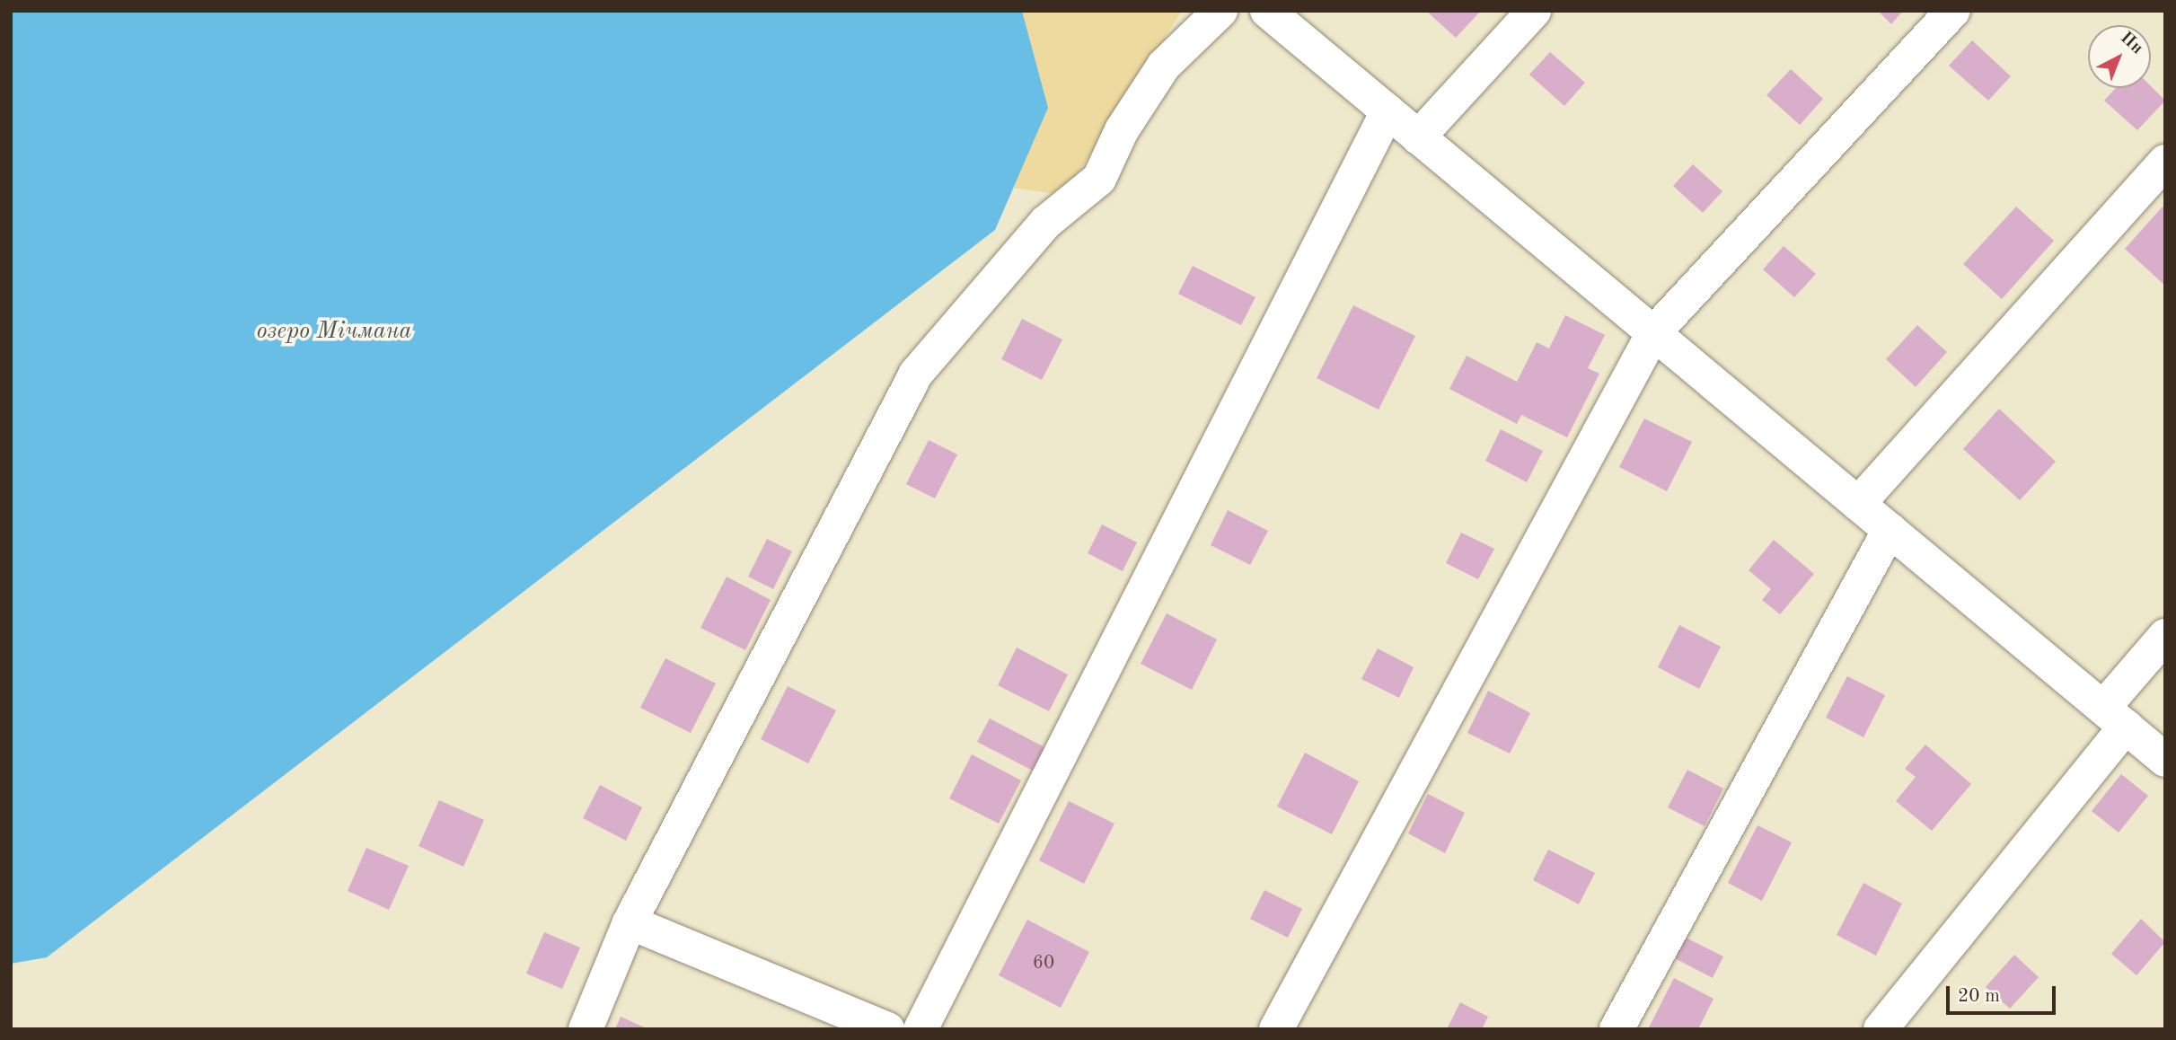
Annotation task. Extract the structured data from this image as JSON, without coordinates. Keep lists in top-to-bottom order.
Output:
{
  "water": ["озеро Мічмана"],
  "house_numbers": ["60"],
  "scale_bar": "20 m",
  "north": "top right"
}
